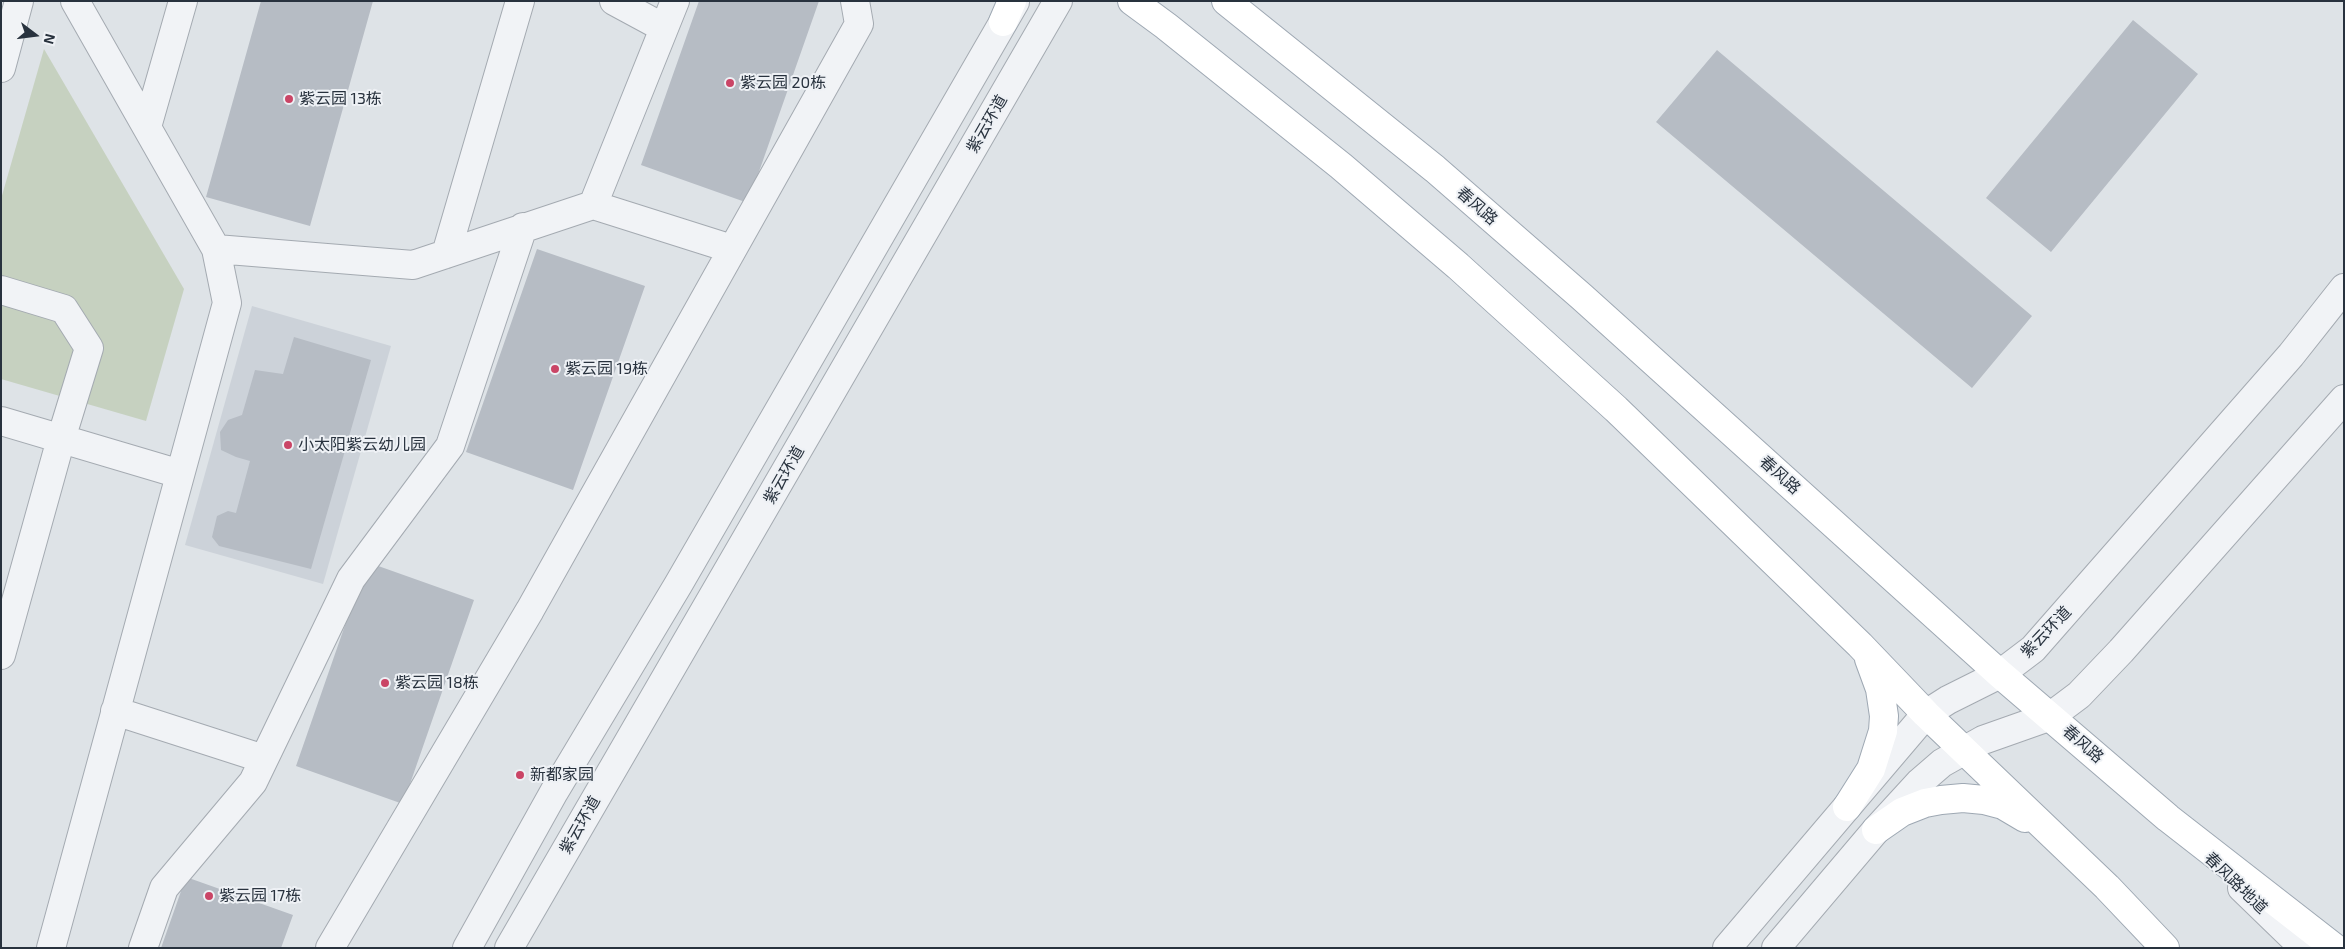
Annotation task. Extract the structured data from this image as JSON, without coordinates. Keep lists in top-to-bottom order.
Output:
{
  "streets": {
    "main road": ["春风路"],
    "street": ["紫云环道", "春风路地道"]
  },
  "crossings": [
    ["紫云环道", "春风路"],
    ["春风路", "春风路地道"]
  ],
  "places": [
    "紫云园 20栋",
    "紫云园 13栋",
    "紫云园 19栋",
    "小太阳紫云幼儿园",
    "紫云园 18栋",
    "新都家园",
    "紫云园 17栋"
  ],
  "north": "right"
}
